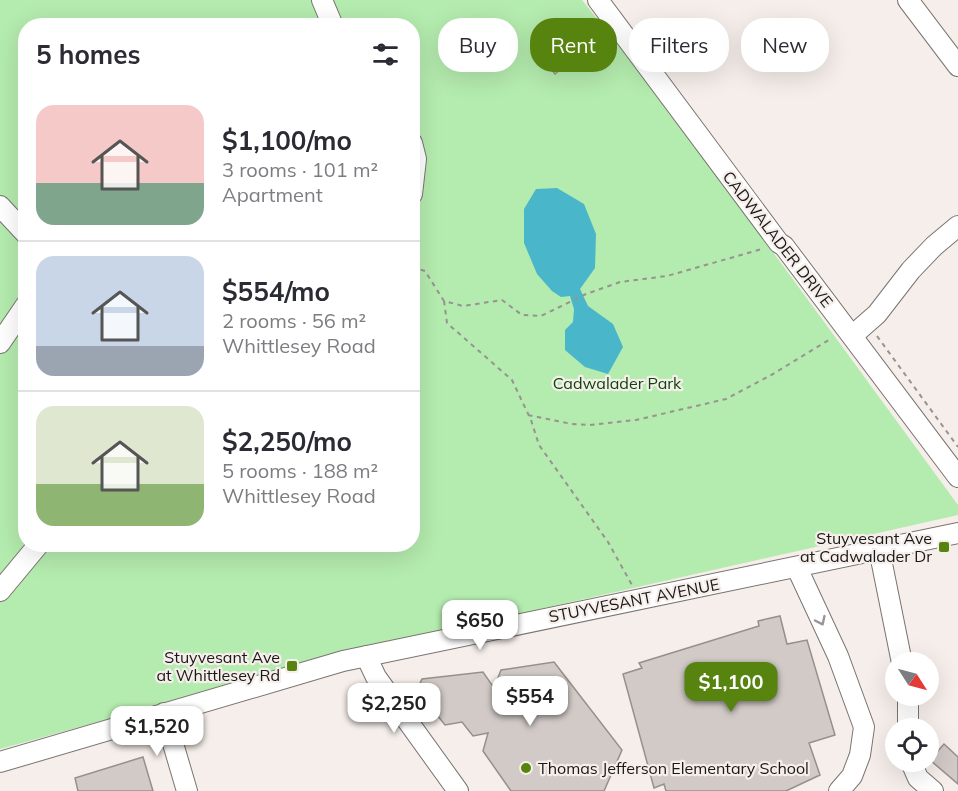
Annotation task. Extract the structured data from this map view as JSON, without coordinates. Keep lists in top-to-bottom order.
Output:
{
  "streets": {
    "street": ["CADWALADER DRIVE", "STUYVESANT AVENUE"]
  },
  "parks": ["Cadwalader Park"],
  "places": {
    "transit": ["Stuyvesant Ave at Cadwalader Dr", "Stuyvesant Ave at Whittlesey Rd"],
    "other": ["Thomas Jefferson Elementary School"]
  },
  "north": "bottom right",
  "page": {
    "chip": [
      "Buy",
      "Rent",
      "Filters",
      "New"
    ],
    "heading": "5 homes",
    "list": [
      {
        "name": "$1,100/mo",
        "note": "3 rooms · 101 m² · Apartment"
      },
      {
        "name": "$554/mo",
        "note": "2 rooms · 56 m² · Whittlesey Road"
      },
      {
        "name": "$2,250/mo",
        "note": "5 rooms · 188 m² · Whittlesey Road"
      }
    ],
    "price": [
      "$650",
      "$1,100",
      "$554",
      "$2,250",
      "$1,520"
    ]
  }
}
